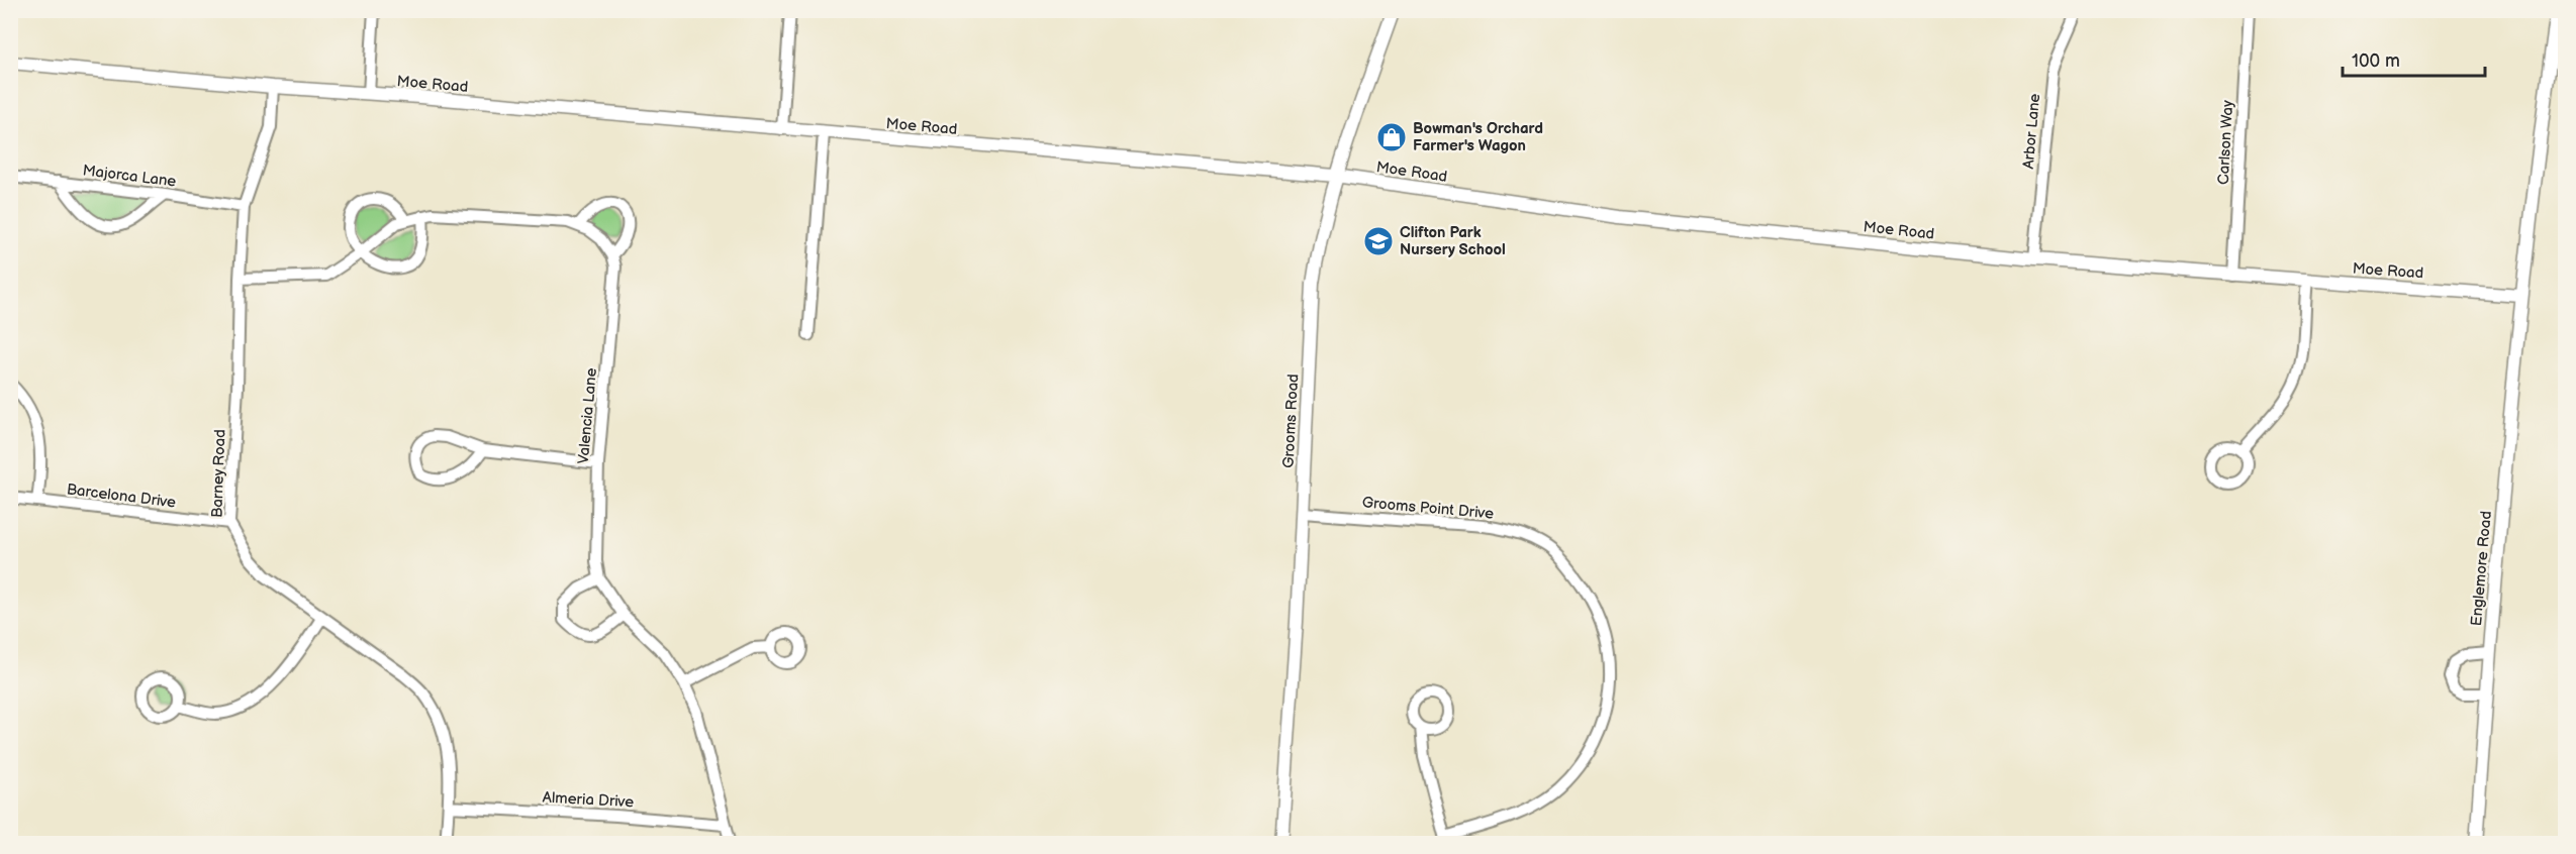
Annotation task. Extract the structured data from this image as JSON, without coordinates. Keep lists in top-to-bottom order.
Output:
{
  "streets": {
    "street": [
      "Moe Road",
      "Arbor Lane",
      "Carlson Way",
      "Majorca Lane",
      "Valencia Lane",
      "Grooms Road",
      "Barney Road",
      "Barcelona Drive",
      "Grooms Point Drive",
      "Englemore Road",
      "Almeria Drive"
    ]
  },
  "crossings": [
    ["Moe Road", "Arbor Lane"],
    ["Moe Road", "Carlson Way"],
    ["Moe Road", "Grooms Road"],
    ["Moe Road", "Barney Road"],
    ["Moe Road", "Englemore Road"],
    ["Majorca Lane", "Barney Road"],
    ["Valencia Lane", "Almeria Drive"],
    ["Grooms Road", "Grooms Point Drive"],
    ["Barney Road", "Barcelona Drive"],
    ["Barney Road", "Almeria Drive"]
  ],
  "places": {
    "shop": ["Bowman's Orchard Farmer's Wagon"],
    "school or university": ["Clifton Park Nursery School"]
  },
  "scale_bar": "100 m"
}
